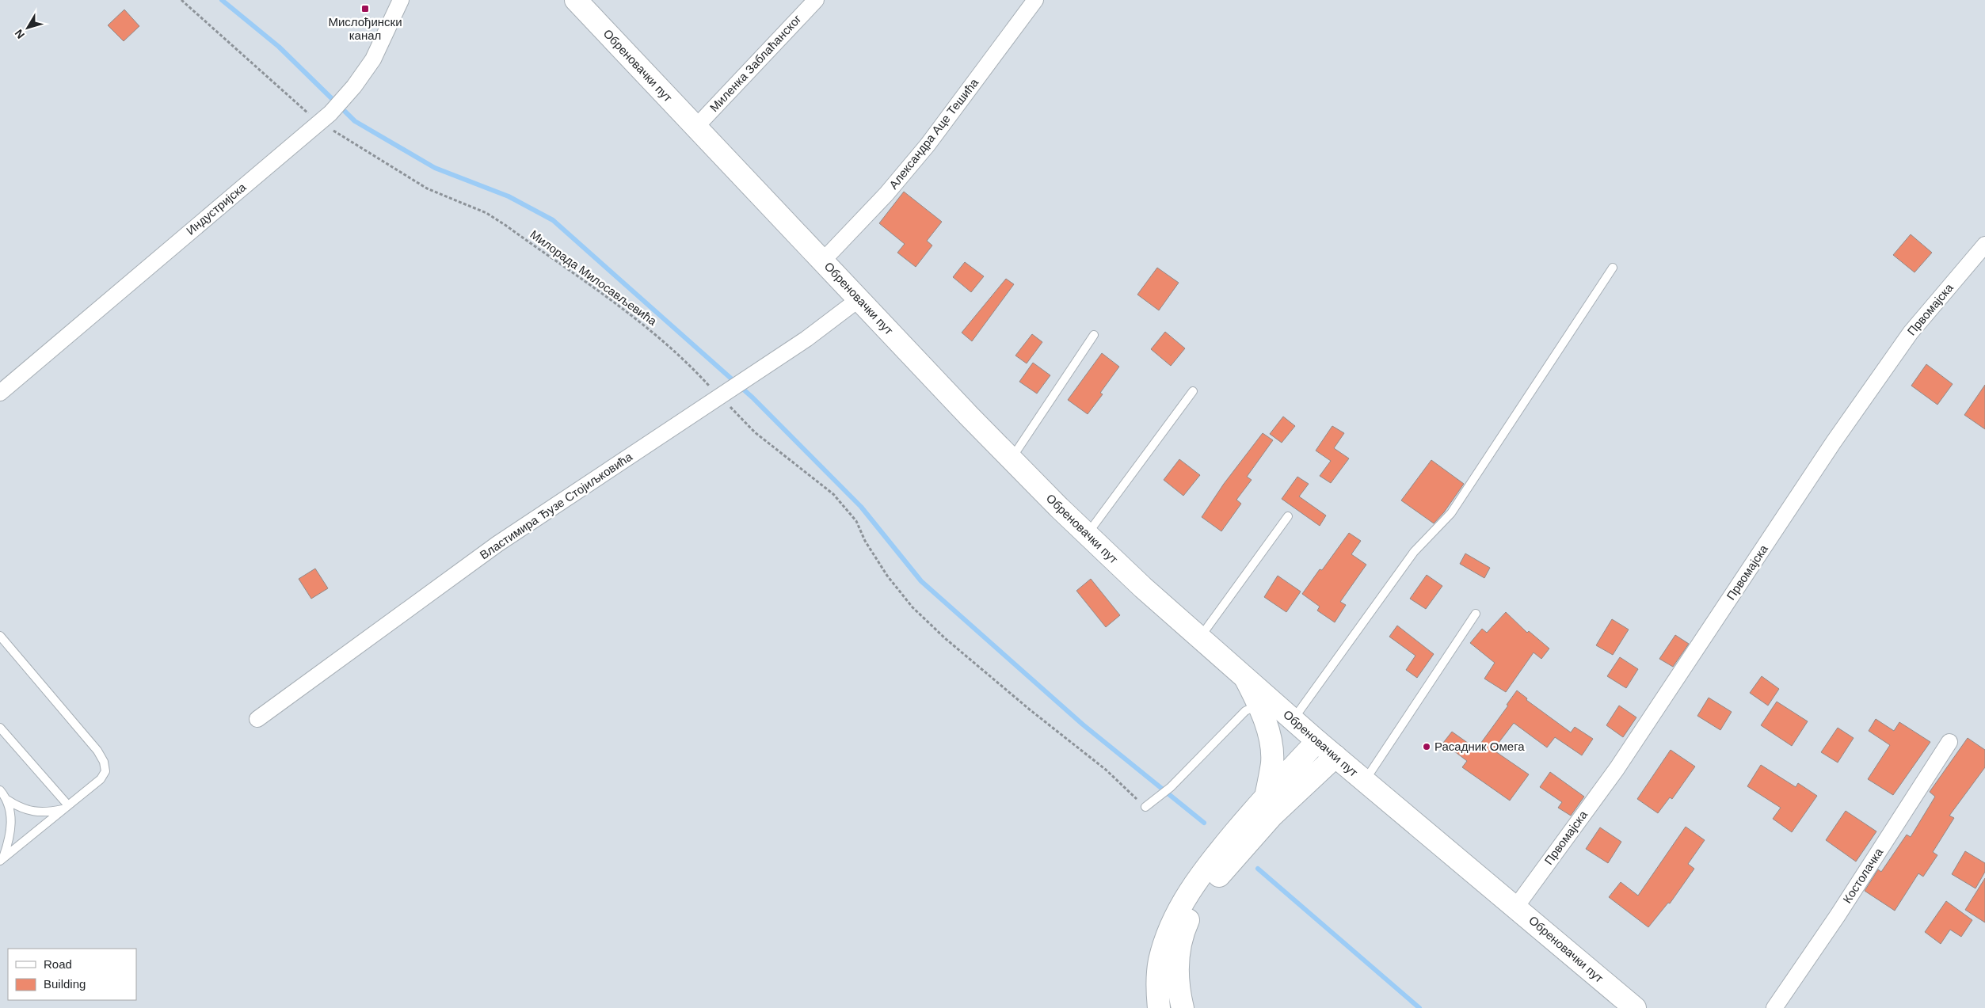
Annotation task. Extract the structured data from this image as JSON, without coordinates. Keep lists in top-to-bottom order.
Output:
{
  "streets": {
    "main road": ["Обреновачки пут"],
    "street": [
      "Миленка Заблаћанског",
      "Александра Аце Тешића",
      "Индустријска",
      "Првомајска",
      "Властимира Ђузе Стојиљковића",
      "Костолачка"
    ],
    "path": ["Милорада Милосављевића"]
  },
  "crossings": [
    ["Миленка Заблаћанског", "Обреновачки пут"],
    ["Обреновачки пут", "Александра Аце Тешића"],
    ["Обреновачки пут", "Првомајска"],
    ["Обреновачки пут", "Властимира Ђузе Стојиљковића"],
    ["Милорада Милосављевића", "Властимира Ђузе Стојиљковића"]
  ],
  "places": {
    "transit": ["Мислођински канал"],
    "other": ["Расадник Омега"]
  },
  "legend": ["Road", "Building"],
  "north": "bottom left"
}
